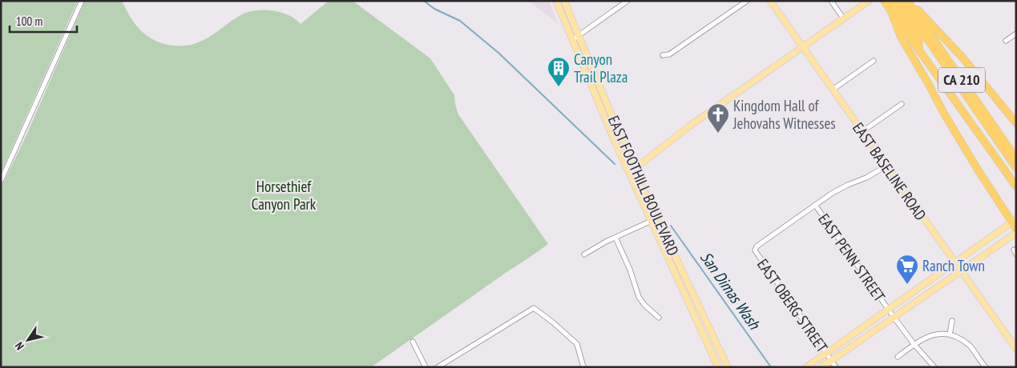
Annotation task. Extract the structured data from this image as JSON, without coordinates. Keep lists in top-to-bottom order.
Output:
{
  "streets": {
    "highway": ["CA 210"],
    "main road": ["EAST BASELINE ROAD", "EAST FOOTHILL BOULEVARD"],
    "street": ["EAST PENN STREET", "EAST OBERG STREET"]
  },
  "crossings": [
    ["EAST PENN STREET", "EAST OBERG STREET"]
  ],
  "water": ["San Dimas Wash"],
  "parks": ["Horsethief Canyon Park"],
  "places": {
    "building": ["Canyon Trail Plaza"],
    "church": ["Kingdom Hall of Jehovahs Witnesses"],
    "supermarket": ["Ranch Town"]
  },
  "scale_bar": "100 m",
  "north": "bottom left"
}
